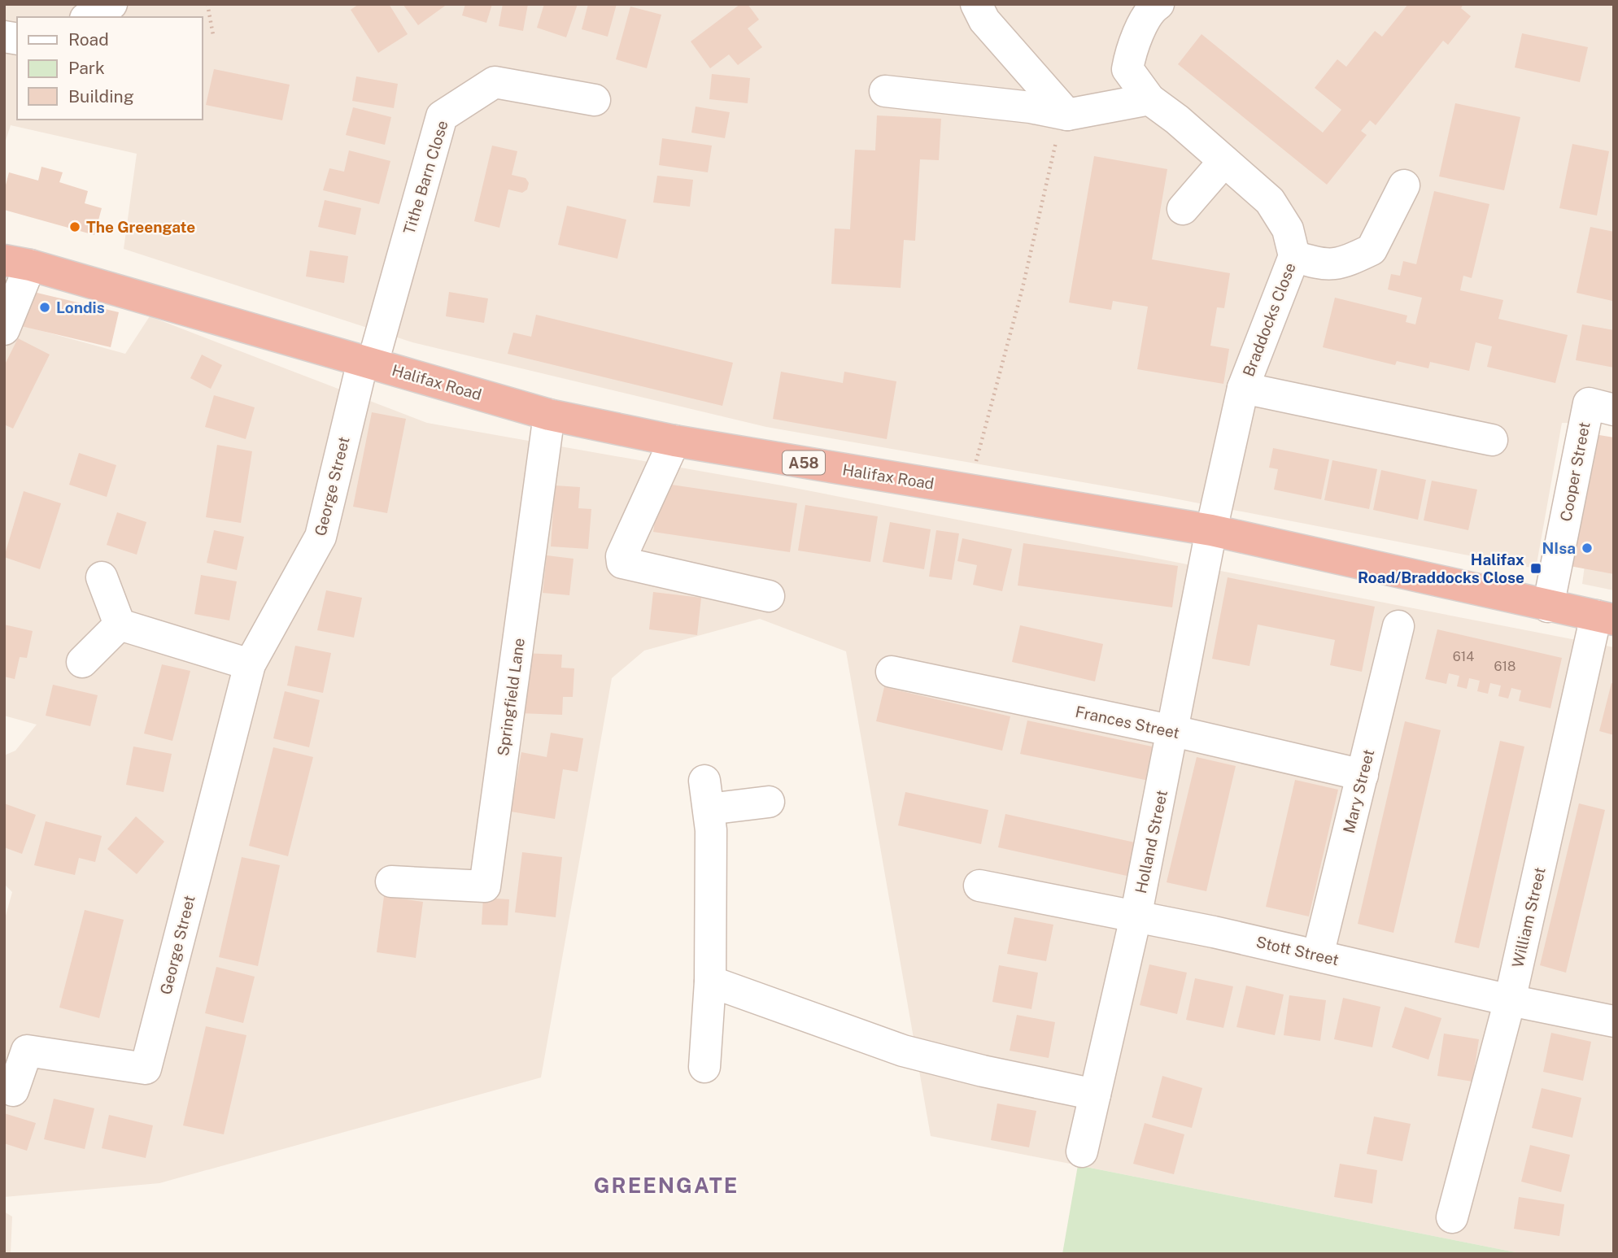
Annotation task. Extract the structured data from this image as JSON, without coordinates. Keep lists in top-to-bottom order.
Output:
{
  "streets": {
    "highway": ["Halifax Road", "A58"],
    "street": [
      "Tithe Barn Close",
      "Braddocks Close",
      "Cooper Street",
      "George Street",
      "Springfield Lane",
      "Frances Street",
      "Mary Street",
      "Holland Street",
      "William Street",
      "Stott Street"
    ]
  },
  "crossings": [
    ["Tithe Barn Close", "Halifax Road"],
    ["Tithe Barn Close", "George Street"],
    ["Braddocks Close", "Halifax Road"],
    ["Braddocks Close", "Holland Street"],
    ["Halifax Road", "Cooper Street"],
    ["Halifax Road", "George Street"],
    ["Halifax Road", "Springfield Lane"],
    ["Halifax Road", "Holland Street"],
    ["Halifax Road", "William Street"],
    ["Frances Street", "Mary Street"],
    ["Frances Street", "Holland Street"],
    ["Mary Street", "Stott Street"],
    ["Holland Street", "Stott Street"],
    ["William Street", "Stott Street"]
  ],
  "districts": ["GREENGATE"],
  "places": {
    "other": ["The Greengate", "Londis", "NIsa"],
    "transit": ["Halifax Road/Braddocks Close"]
  },
  "house_numbers": ["614", "618"],
  "legend": ["Road", "Park", "Building"]
}
